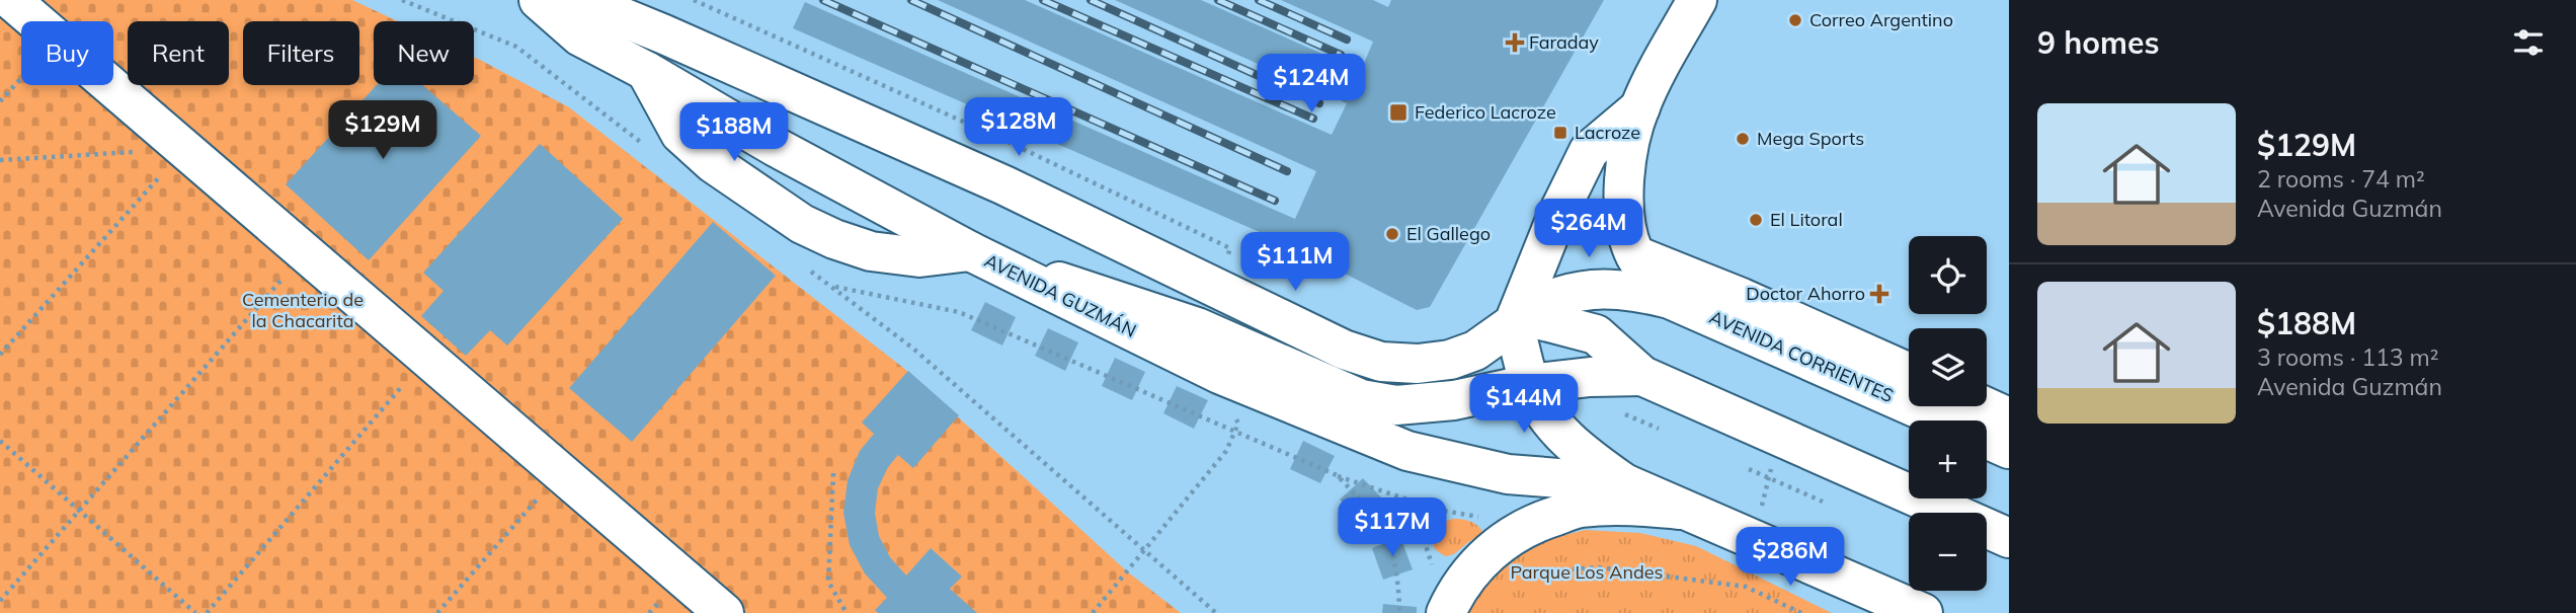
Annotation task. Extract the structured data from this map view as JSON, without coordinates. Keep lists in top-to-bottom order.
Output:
{
  "streets": {
    "main road": ["AVENIDA GUZMÁN", "AVENIDA CORRIENTES"]
  },
  "parks": ["Cementerio de la Chacarita", "Parque Los Andes"],
  "places": {
    "other": [
      "Correo Argentino",
      "Mega Sports",
      "El Litoral",
      "El Gallego"
    ],
    "health": ["Faraday", "Doctor Ahorro"],
    "transit": ["Federico Lacroze", "Lacroze"]
  },
  "page": {
    "heading": "9 homes",
    "chip": [
      "Buy",
      "Rent",
      "Filters",
      "New"
    ],
    "price": [
      "$124M",
      "$128M",
      "$129M",
      "$188M",
      "$264M",
      "$111M",
      "$144M",
      "$117M",
      "$286M"
    ],
    "list": [
      {
        "name": "$129M",
        "note": "2 rooms · 74 m² · Avenida Guzmán"
      },
      {
        "name": "$188M",
        "note": "3 rooms · 113 m² · Avenida Guzmán"
      }
    ],
    "map_buttons": ["+", "−"]
  }
}
